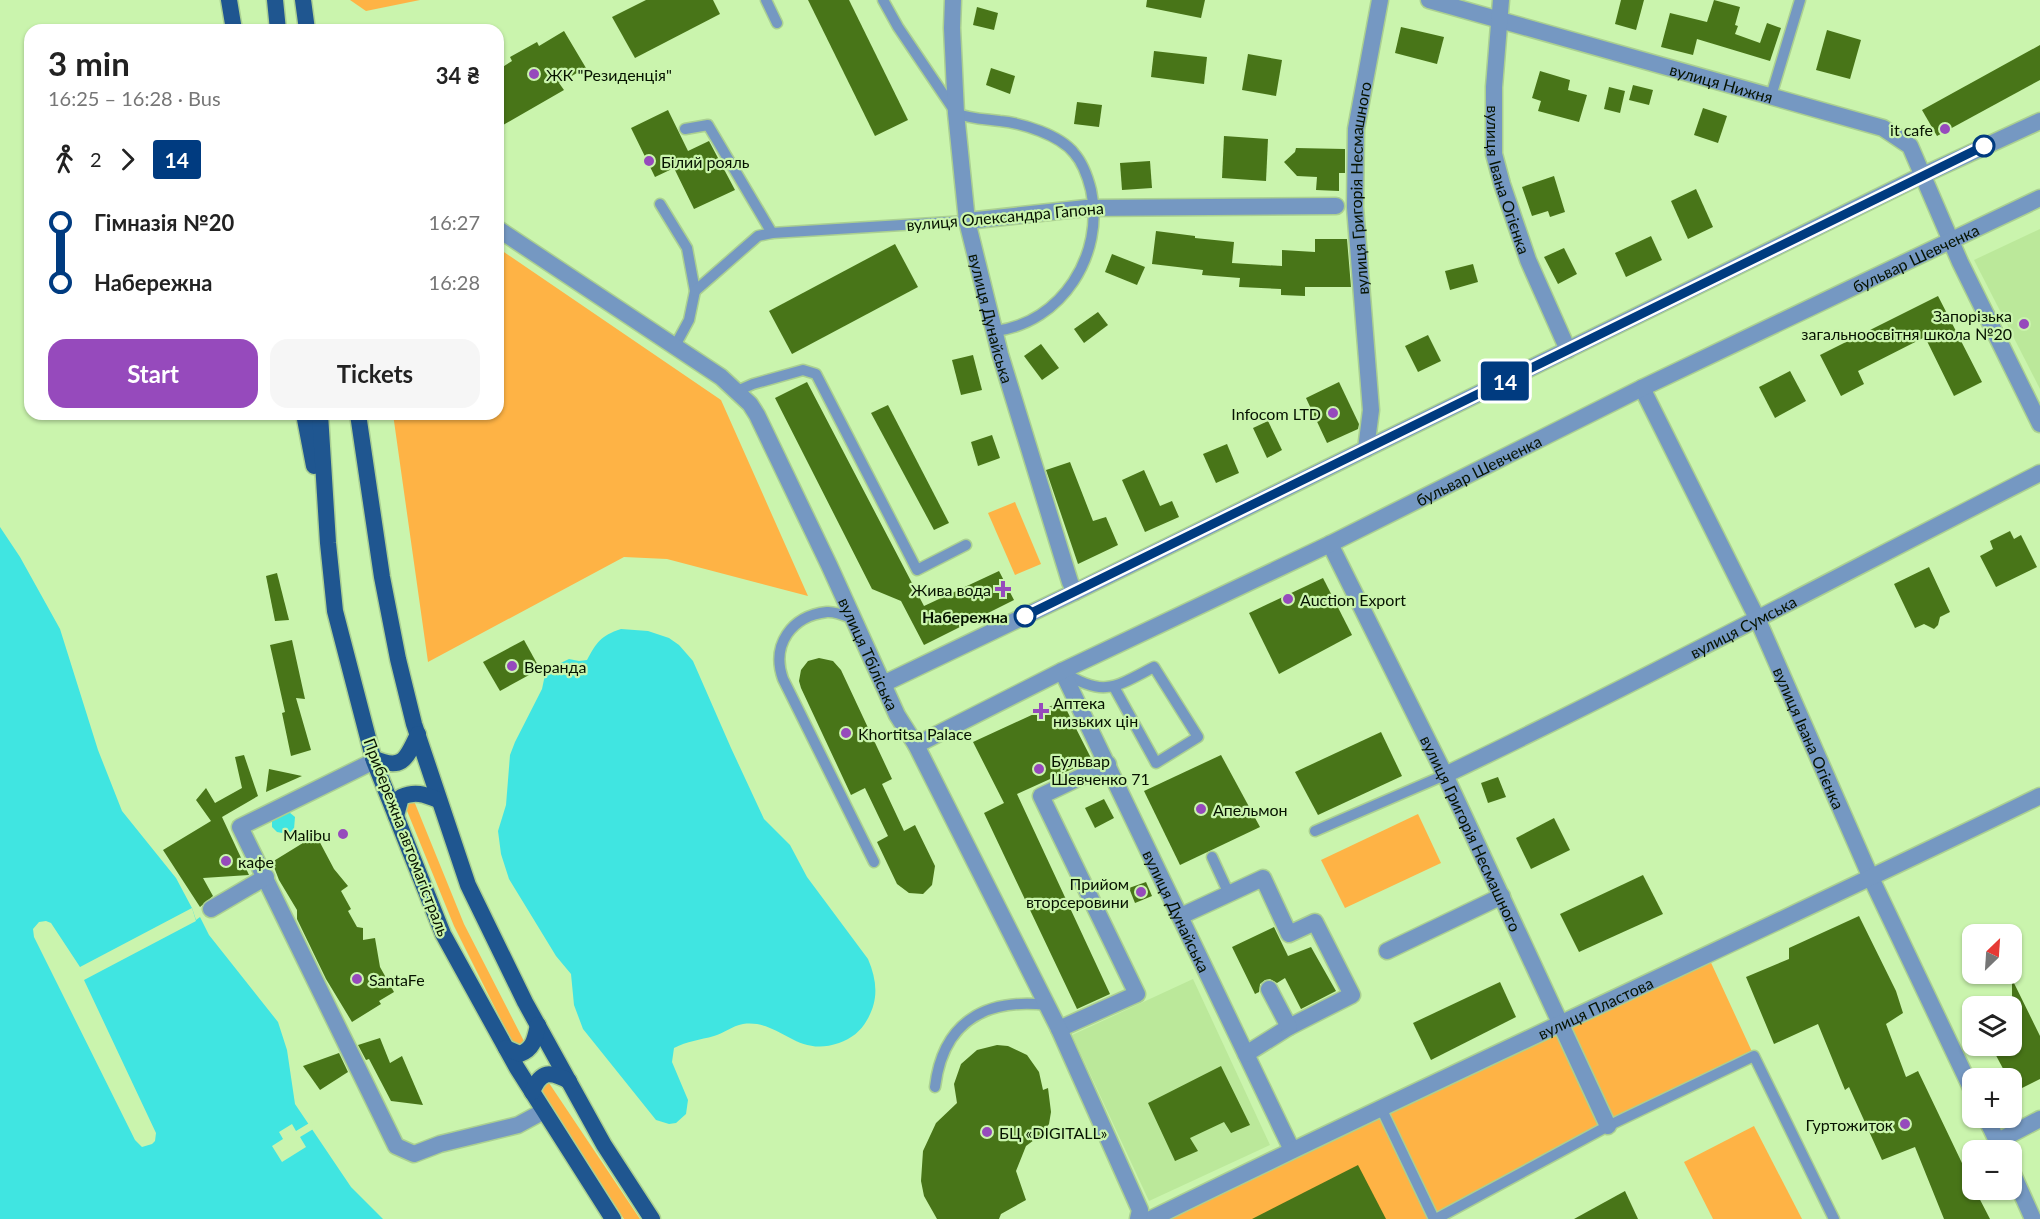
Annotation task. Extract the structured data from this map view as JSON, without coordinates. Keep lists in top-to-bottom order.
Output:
{
  "streets": {
    "main road": ["Прибережна автомагістраль"],
    "street": [
      "вулиця Нижня",
      "вулиця Івана Огієнка",
      "вулиця Григорія Несмашного",
      "вулиця Олександра Гапона",
      "бульвар Шевченка",
      "вулиця Дунайська",
      "вулиця Сумська",
      "вулиця Тбіліська",
      "вулиця Пластова"
    ]
  },
  "crossings": [
    ["вулиця Нижня", "вулиця Івана Огієнка"],
    ["вулиця Нижня", "бульвар Шевченка"],
    ["вулиця Івана Огієнка", "бульвар Шевченка"],
    ["вулиця Івана Огієнка", "вулиця Сумська"],
    ["вулиця Івана Огієнка", "вулиця Пластова"],
    ["вулиця Григорія Несмашного", "бульвар Шевченка"],
    ["вулиця Григорія Несмашного", "вулиця Сумська"],
    ["вулиця Григорія Несмашного", "вулиця Пластова"],
    ["вулиця Олександра Гапона", "вулиця Дунайська"],
    ["бульвар Шевченка", "вулиця Дунайська"],
    ["бульвар Шевченка", "вулиця Тбіліська"],
    ["вулиця Дунайська", "вулиця Пластова"],
    ["вулиця Тбіліська", "вулиця Пластова"]
  ],
  "places": {
    "other": [
      "ЖК \"Резиденція\"",
      "it cafe",
      "Білий рояль",
      "Запорізька загальноосвітня школа №20",
      "Infocom LTD",
      "Auction Export",
      "Набережна",
      "Веранда",
      "Khortitsa Palace",
      "Бульвар Шевченко 71",
      "Апельмон",
      "Malibu",
      "кафе",
      "Прийом вторсеровини",
      "SantaFe",
      "Гуртожиток",
      "БЦ «DIGITALL»"
    ],
    "health": ["Жива вода", "Аптека низьких цін"]
  },
  "lines": ["bus line 14"],
  "north": "top right",
  "page": {
    "on_map": "14",
    "heading": ["3 min", "16:25 – 16:28 · Bus", "34 ₴"],
    "legs": ["2", "14"],
    "list": [
      {
        "name": "Гімназія №20",
        "value": "16:27"
      },
      {
        "name": "Набережна",
        "value": "16:28"
      }
    ],
    "buttons": ["Start", "Tickets"],
    "map_buttons": ["+", "−"]
  }
}
